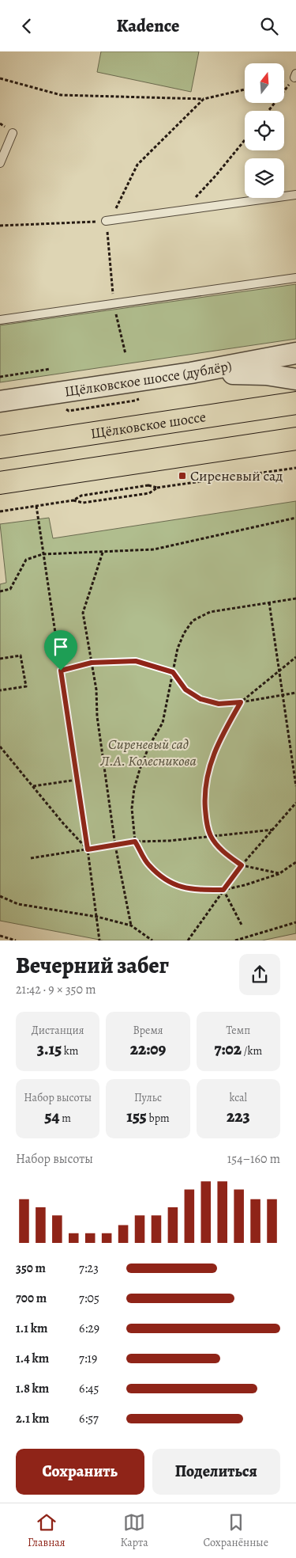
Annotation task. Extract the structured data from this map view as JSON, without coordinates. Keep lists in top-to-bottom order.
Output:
{
  "streets": {
    "main road": ["Щёлковское шоссе"],
    "street": ["Щёлковское шоссе (дублёр)"]
  },
  "parks": ["Сиреневый сад Л.А. Колесникова"],
  "places": {
    "transit": ["Сиреневый сад"]
  },
  "north": "top",
  "page": {
    "header": "Kadence",
    "heading": ["Вечерний забег", "21:42 · 9 × 350 m"],
    "stats": [
      ["Дистанция", "3.15 km"],
      ["Время", "22:09"],
      ["Темп", "7:02 /km"],
      ["Набор высоты", "54 m"],
      ["Пульс", "155 bpm"],
      ["kcal", "223"]
    ],
    "chart": ["Набор высоты", "154–160 m"],
    "list": [
      {
        "name": "350 m",
        "note": "7:23"
      },
      {
        "name": "700 m",
        "note": "7:05"
      },
      {
        "name": "1.1 km",
        "note": "6:29"
      },
      {
        "name": "1.4 km",
        "note": "7:19"
      },
      {
        "name": "1.8 km",
        "note": "6:45"
      },
      {
        "name": "2.1 km",
        "note": "6:57"
      }
    ],
    "buttons": ["Сохранить", "Поделиться"],
    "tabs": ["Главная", "Карта", "Сохранённые"]
  }
}
